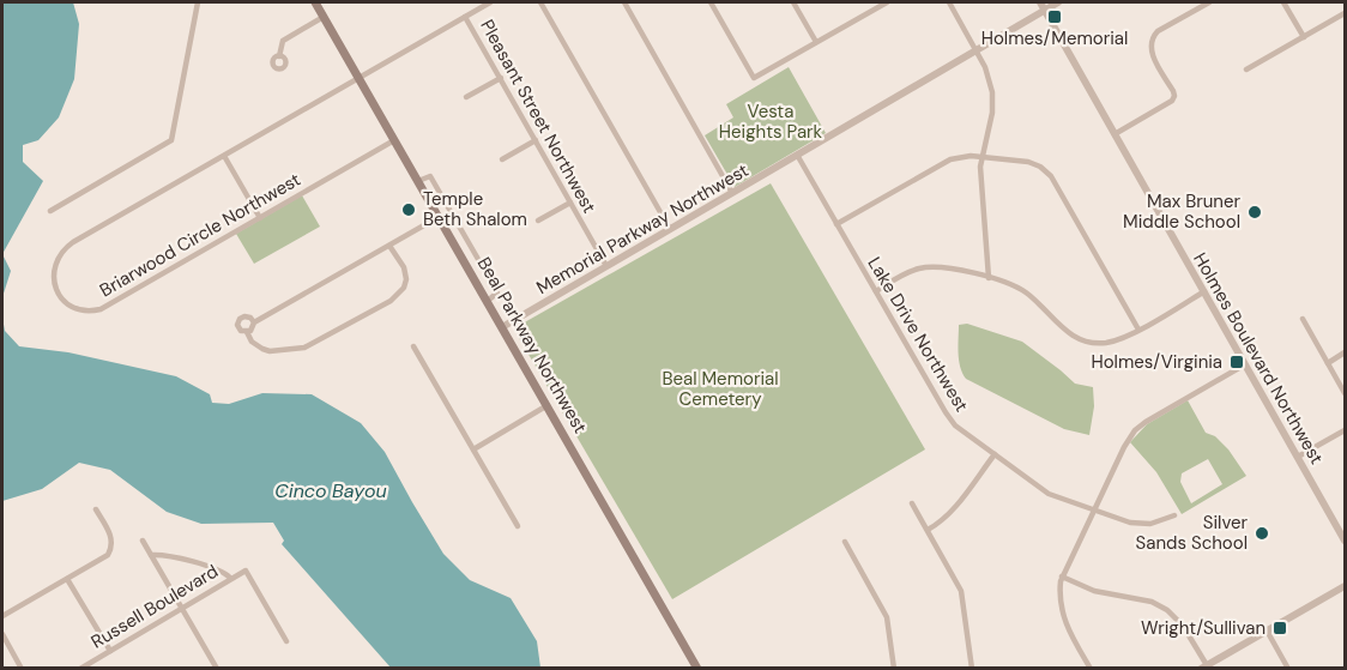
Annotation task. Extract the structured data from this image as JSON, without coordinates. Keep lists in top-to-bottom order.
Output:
{
  "streets": {
    "main road": ["Beal Parkway Northwest"],
    "street": [
      "Pleasant Street Northwest",
      "Memorial Parkway Northwest",
      "Briarwood Circle Northwest",
      "Lake Drive Northwest",
      "Holmes Boulevard Northwest",
      "Russell Boulevard"
    ]
  },
  "crossings": [
    ["Pleasant Street Northwest", "Memorial Parkway Northwest"],
    ["Pleasant Street Northwest", "Briarwood Circle Northwest"],
    ["Memorial Parkway Northwest", "Lake Drive Northwest"],
    ["Memorial Parkway Northwest", "Beal Parkway Northwest"],
    ["Memorial Parkway Northwest", "Holmes Boulevard Northwest"],
    ["Briarwood Circle Northwest", "Beal Parkway Northwest"]
  ],
  "water": ["Cinco Bayou"],
  "parks": ["Vesta Heights Park", "Beal Memorial Cemetery"],
  "places": {
    "transit": ["Holmes/Memorial", "Holmes/Virginia", "Wright/Sullivan"],
    "other": ["Temple Beth Shalom", "Max Bruner Middle School", "Silver Sands School"]
  }
}
